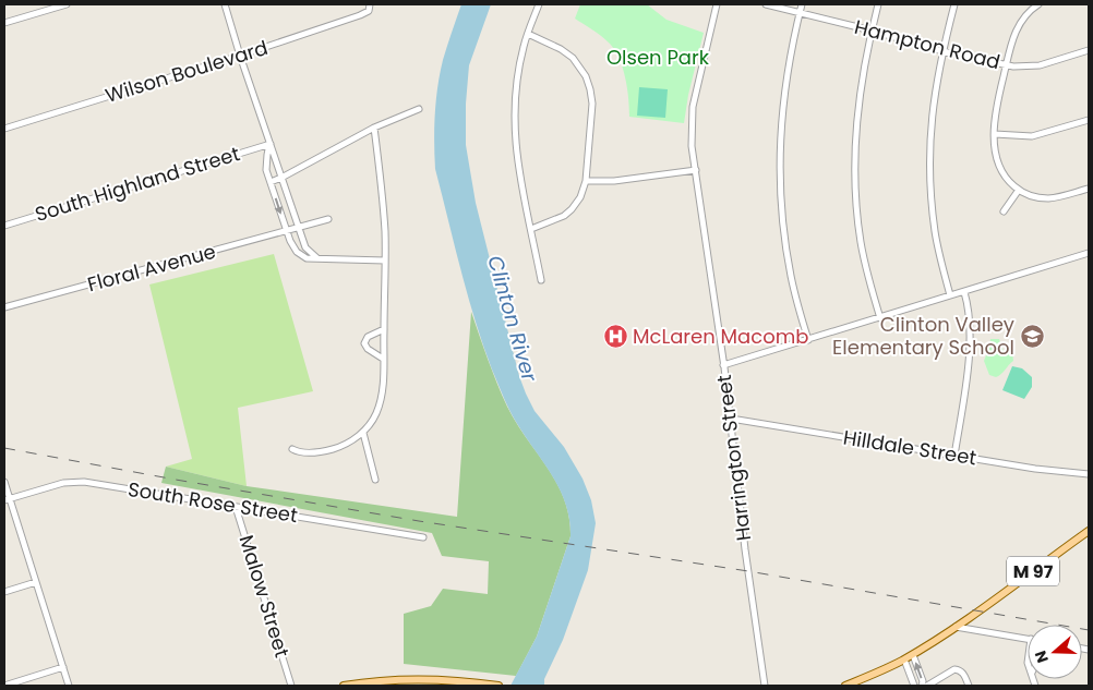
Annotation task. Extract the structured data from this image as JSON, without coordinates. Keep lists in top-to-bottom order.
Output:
{
  "streets": {
    "main road": ["M 97"],
    "street": [
      "Hampton Road",
      "Wilson Boulevard",
      "South Highland Street",
      "Floral Avenue",
      "Hilldale Street",
      "Harrington Street",
      "South Rose Street",
      "Malow Street"
    ]
  },
  "crossings": [
    ["Hilldale Street", "Harrington Street"],
    ["South Rose Street", "Malow Street"]
  ],
  "water": ["Clinton River"],
  "parks": ["Olsen Park"],
  "places": {
    "school or university": ["Clinton Valley Elementary School"],
    "hospital": ["McLaren Macomb"]
  },
  "north": "left"
}
